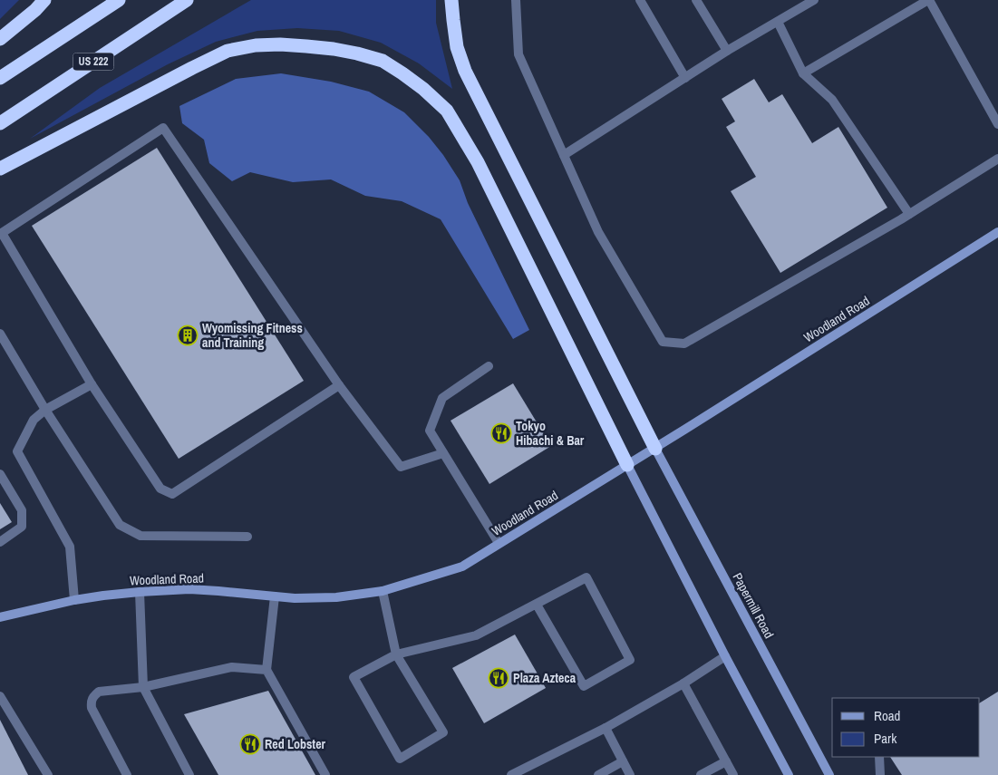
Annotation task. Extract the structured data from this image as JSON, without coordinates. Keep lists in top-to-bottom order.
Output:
{
  "streets": {
    "highway": ["US 222"],
    "main road": ["Woodland Road", "Papermill Road"]
  },
  "crossings": [
    ["Woodland Road", "Papermill Road"]
  ],
  "places": {
    "building": ["Wyomissing Fitness and Training"],
    "restaurant": ["Tokyo Hibachi & Bar", "Plaza Azteca", "Red Lobster"]
  },
  "legend": ["Road", "Park"]
}
